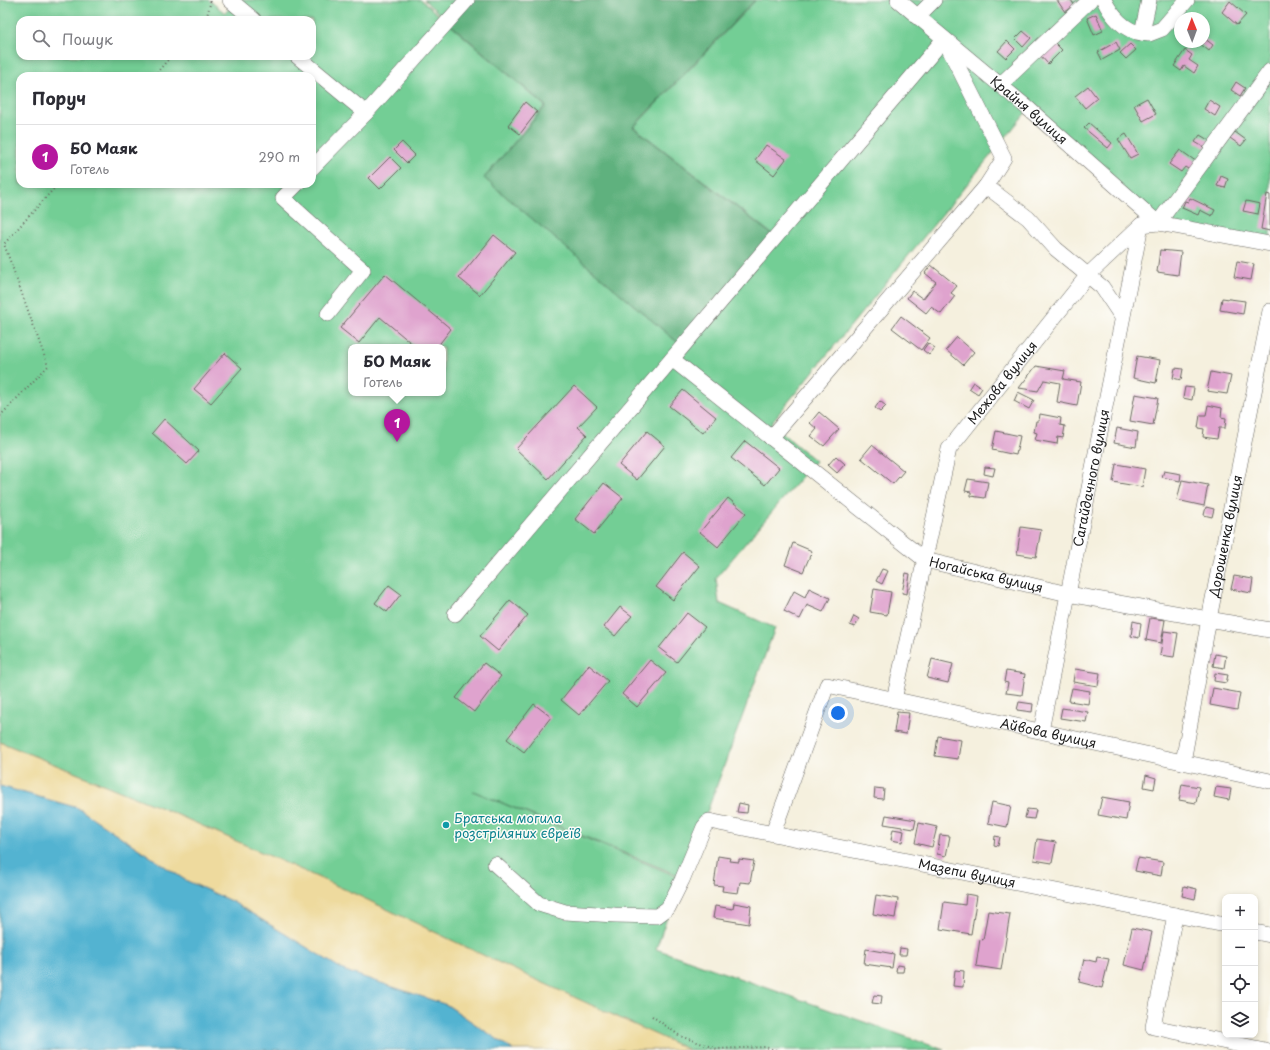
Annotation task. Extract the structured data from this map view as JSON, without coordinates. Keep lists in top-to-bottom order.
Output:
{
  "streets": {
    "street": [
      "Крайня вулиця",
      "Межова вулиця",
      "Сагайдачного вулиця",
      "Дорошенка вулиця",
      "Ногайська вулиця",
      "Айвова вулиця",
      "Мазепи вулиця"
    ]
  },
  "crossings": [
    ["Межова вулиця", "Сагайдачного вулиця"],
    ["Межова вулиця", "Ногайська вулиця"],
    ["Межова вулиця", "Айвова вулиця"],
    ["Сагайдачного вулиця", "Ногайська вулиця"],
    ["Сагайдачного вулиця", "Айвова вулиця"],
    ["Дорошенка вулиця", "Ногайська вулиця"],
    ["Дорошенка вулиця", "Айвова вулиця"],
    ["Айвова вулиця", "Мазепи вулиця"]
  ],
  "places": ["Братська могила розстріляних євреїв"],
  "north": "top",
  "page": {
    "search": "Пошук",
    "heading": "Поруч",
    "list": [
      {
        "mark": "1",
        "name": "БО Маяк",
        "note": "Готель",
        "value": "290 m"
      }
    ],
    "popup": ["БО Маяк", "Готель"],
    "pins": "1",
    "map_buttons": ["+", "−"]
  }
}
